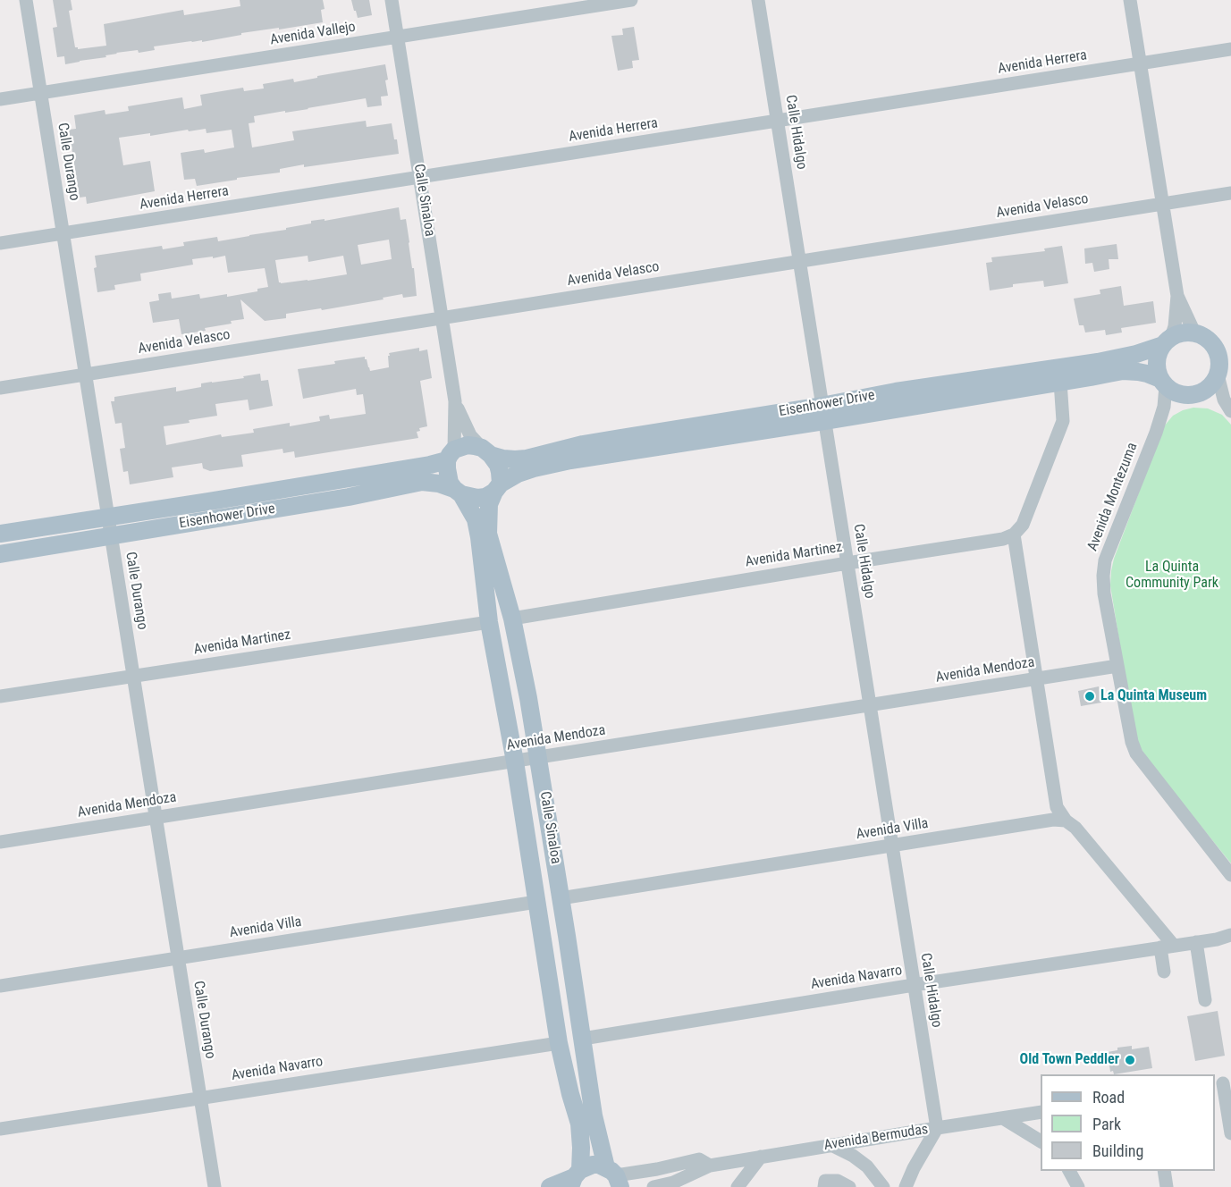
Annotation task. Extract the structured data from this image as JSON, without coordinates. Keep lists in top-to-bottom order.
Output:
{
  "streets": {
    "main road": ["Calle Sinaloa", "Eisenhower Drive"],
    "street": [
      "Avenida Vallejo",
      "Avenida Herrera",
      "Calle Hidalgo",
      "Calle Durango",
      "Avenida Velasco",
      "Avenida Montezuma",
      "Avenida Martinez",
      "Avenida Mendoza",
      "Avenida Villa",
      "Avenida Navarro",
      "Avenida Bermudas"
    ]
  },
  "crossings": [
    ["Avenida Vallejo", "Calle Durango"],
    ["Avenida Vallejo", "Calle Sinaloa"],
    ["Avenida Herrera", "Calle Hidalgo"],
    ["Avenida Herrera", "Calle Durango"],
    ["Avenida Herrera", "Calle Sinaloa"],
    ["Calle Hidalgo", "Avenida Velasco"],
    ["Calle Hidalgo", "Eisenhower Drive"],
    ["Calle Hidalgo", "Avenida Martinez"],
    ["Calle Hidalgo", "Avenida Mendoza"],
    ["Calle Hidalgo", "Avenida Villa"],
    ["Calle Hidalgo", "Avenida Navarro"],
    ["Calle Hidalgo", "Avenida Bermudas"],
    ["Calle Durango", "Avenida Velasco"],
    ["Calle Durango", "Eisenhower Drive"],
    ["Calle Durango", "Avenida Martinez"],
    ["Calle Durango", "Avenida Mendoza"],
    ["Calle Durango", "Avenida Villa"],
    ["Calle Durango", "Avenida Navarro"],
    ["Calle Sinaloa", "Avenida Velasco"],
    ["Calle Sinaloa", "Eisenhower Drive"],
    ["Calle Sinaloa", "Avenida Martinez"],
    ["Calle Sinaloa", "Avenida Mendoza"],
    ["Calle Sinaloa", "Avenida Villa"],
    ["Calle Sinaloa", "Avenida Navarro"],
    ["Calle Sinaloa", "Avenida Bermudas"],
    ["Eisenhower Drive", "Avenida Montezuma"],
    ["Avenida Montezuma", "Avenida Mendoza"]
  ],
  "parks": ["La Quinta Community Park"],
  "places": ["La Quinta Museum", "Old Town Peddler"],
  "legend": ["Road", "Park", "Building"]
}
